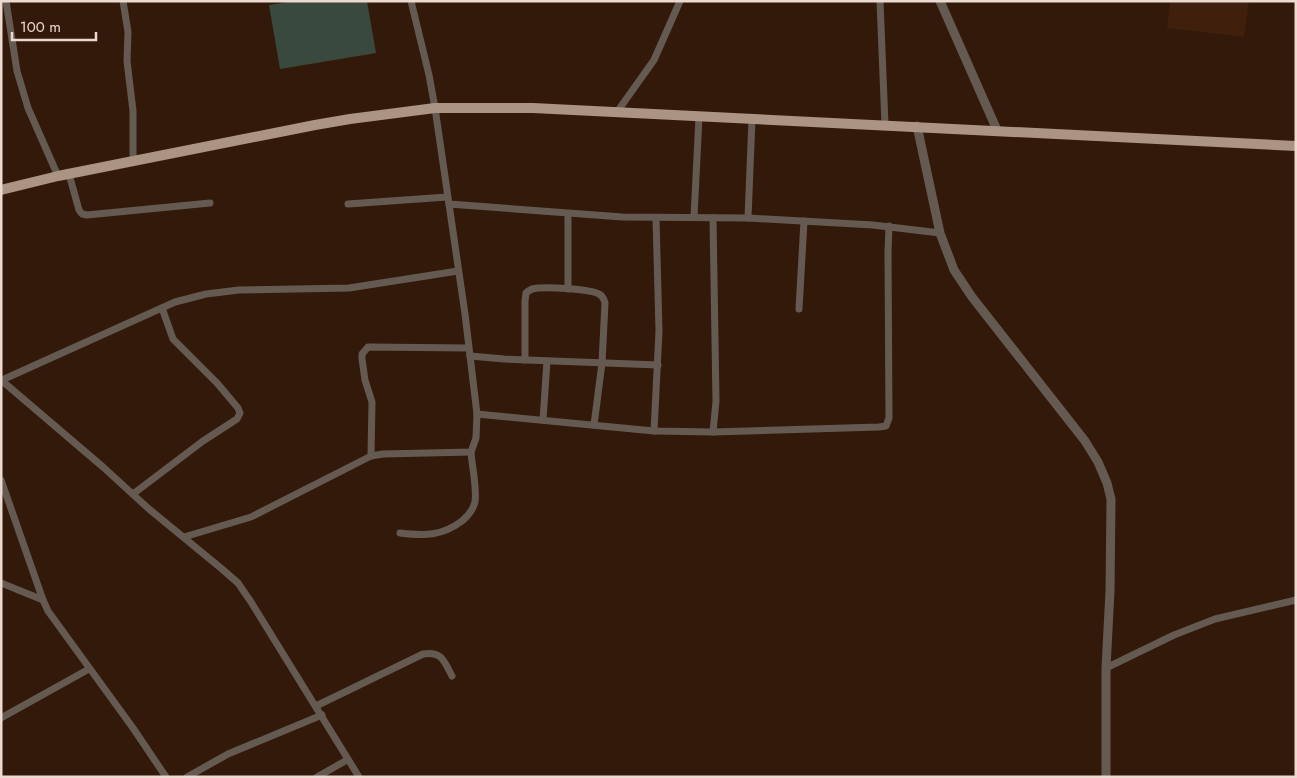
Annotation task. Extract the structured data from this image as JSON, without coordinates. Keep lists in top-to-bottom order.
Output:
{
  "scale_bar": "100 m"
}
